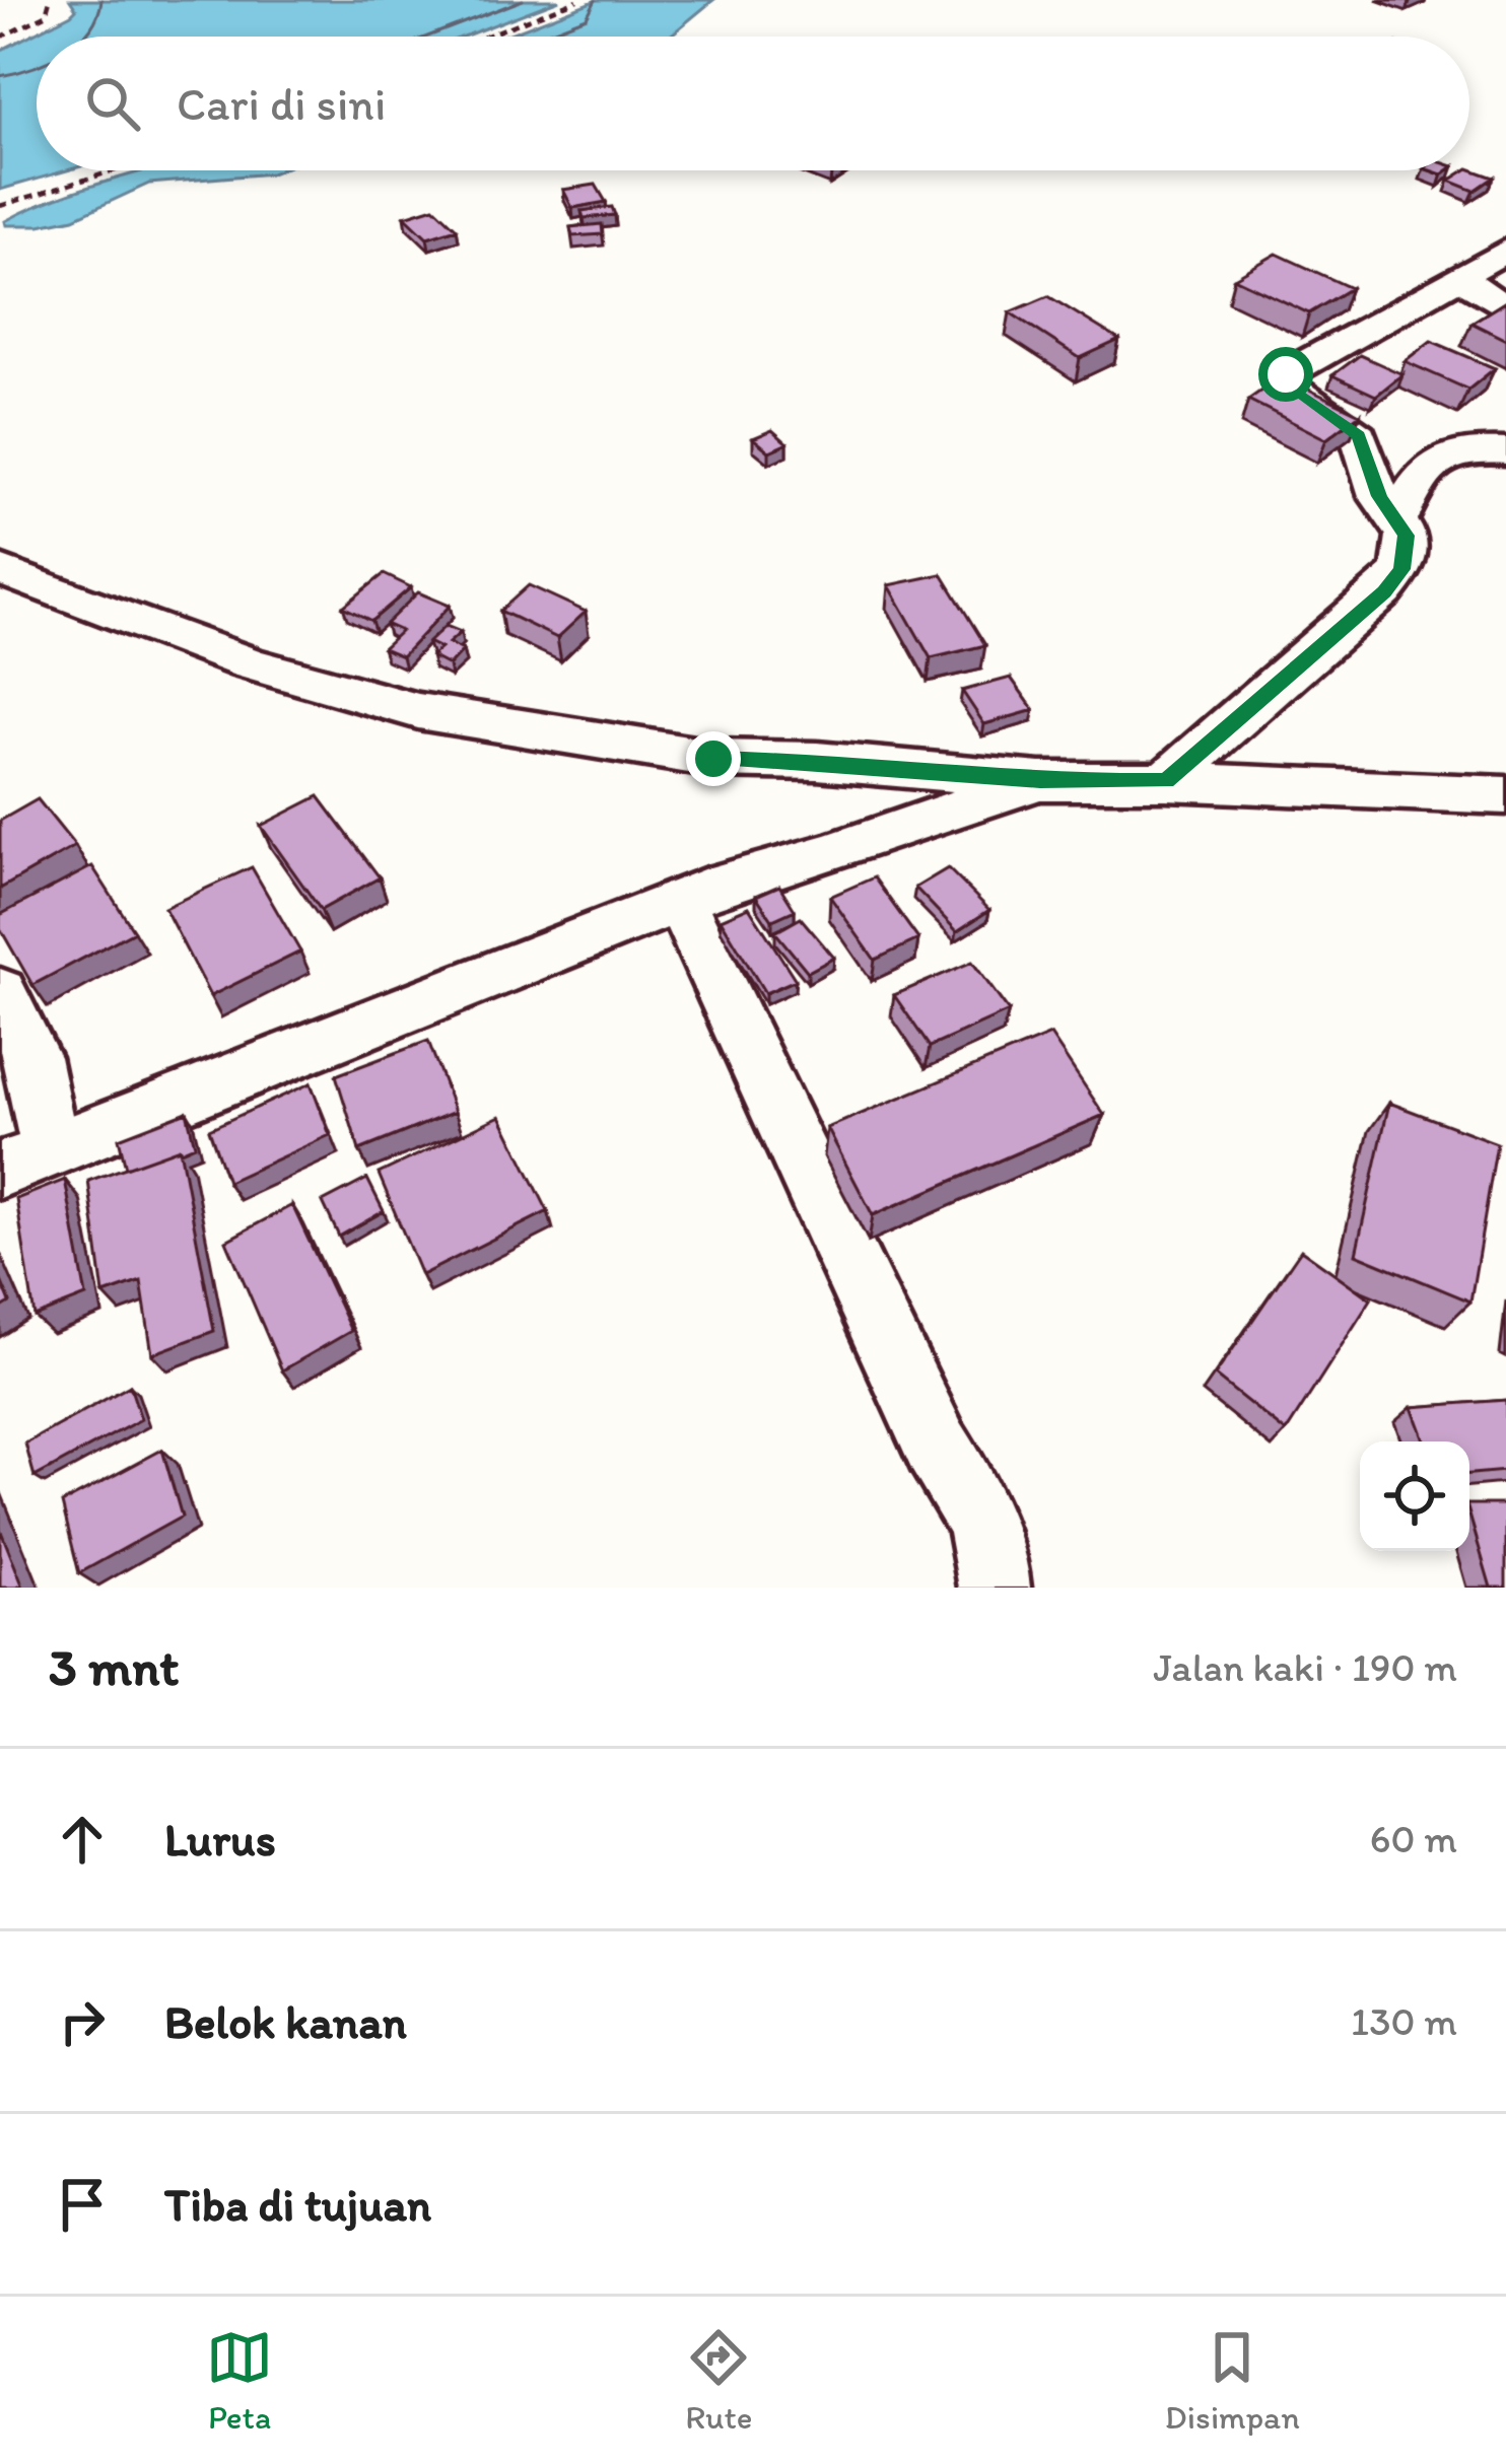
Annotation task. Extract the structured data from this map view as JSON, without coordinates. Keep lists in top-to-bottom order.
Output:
{
  "page": {
    "search": "Cari di sini",
    "heading": ["3 mnt", "Jalan kaki · 190 m"],
    "list": [
      ["Lurus", "60 m"],
      ["Belok kanan", "130 m"],
      "Tiba di tujuan"
    ],
    "nav": ["Peta", "Rute", "Disimpan"]
  }
}
